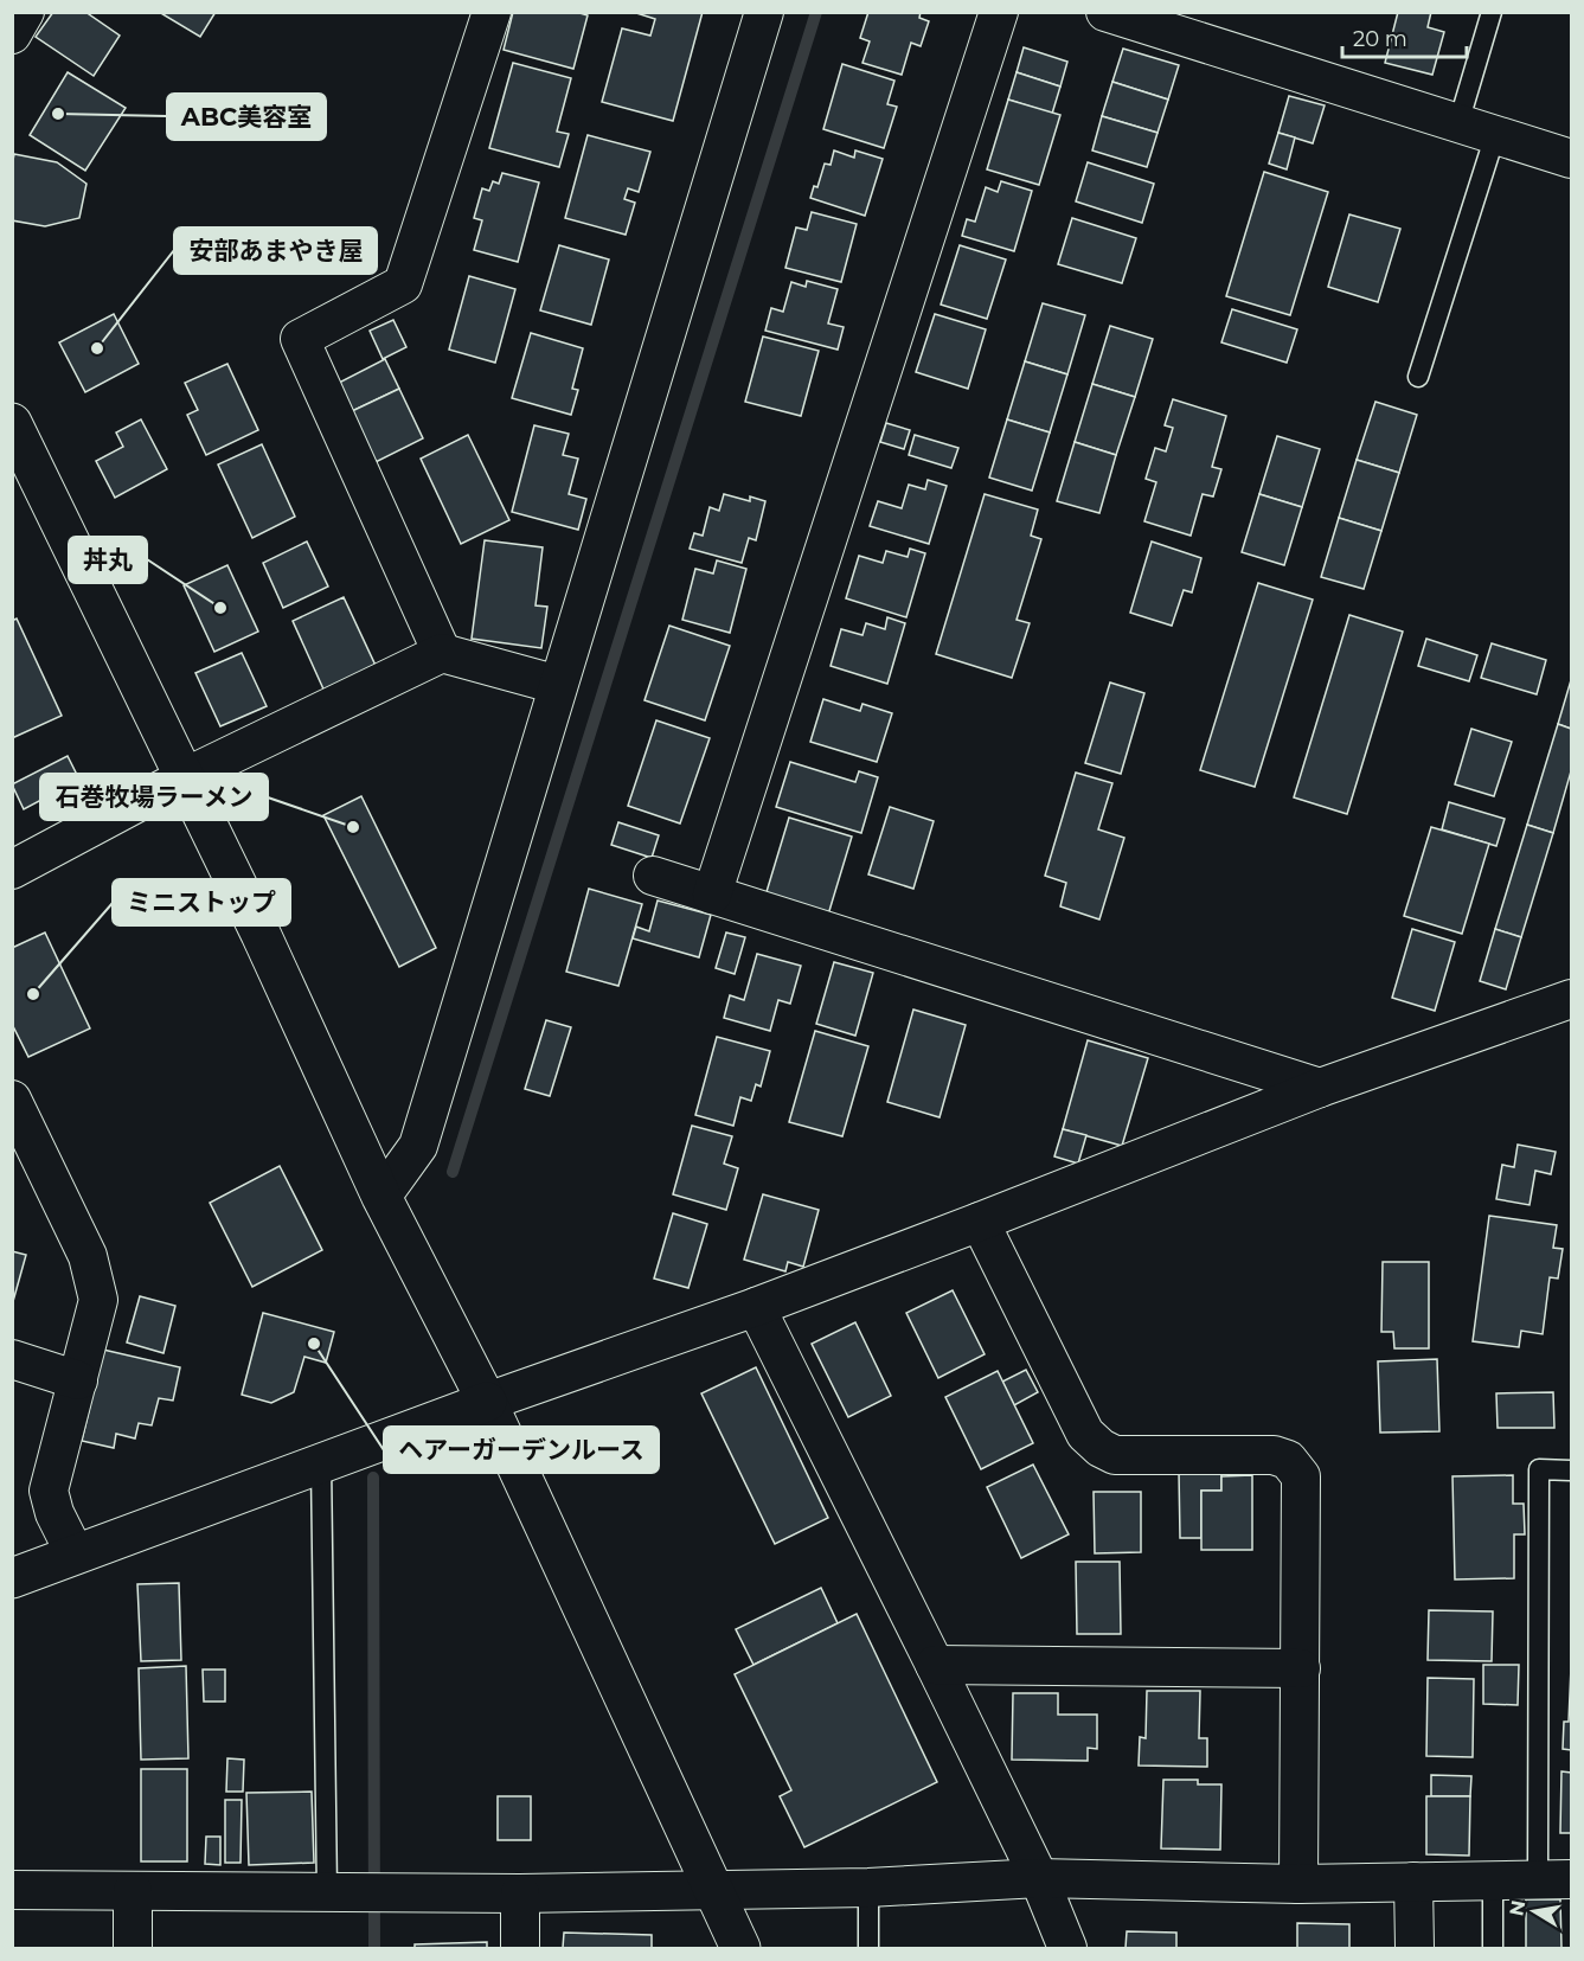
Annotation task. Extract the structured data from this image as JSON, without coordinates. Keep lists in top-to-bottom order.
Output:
{
  "places": [
    "ABC美容室",
    "安部あまやき屋",
    "丼丸",
    "石巻牧場ラーメン",
    "ミニストップ",
    "ヘアーガーデンルース"
  ],
  "scale_bar": "20 m",
  "north": "left"
}
